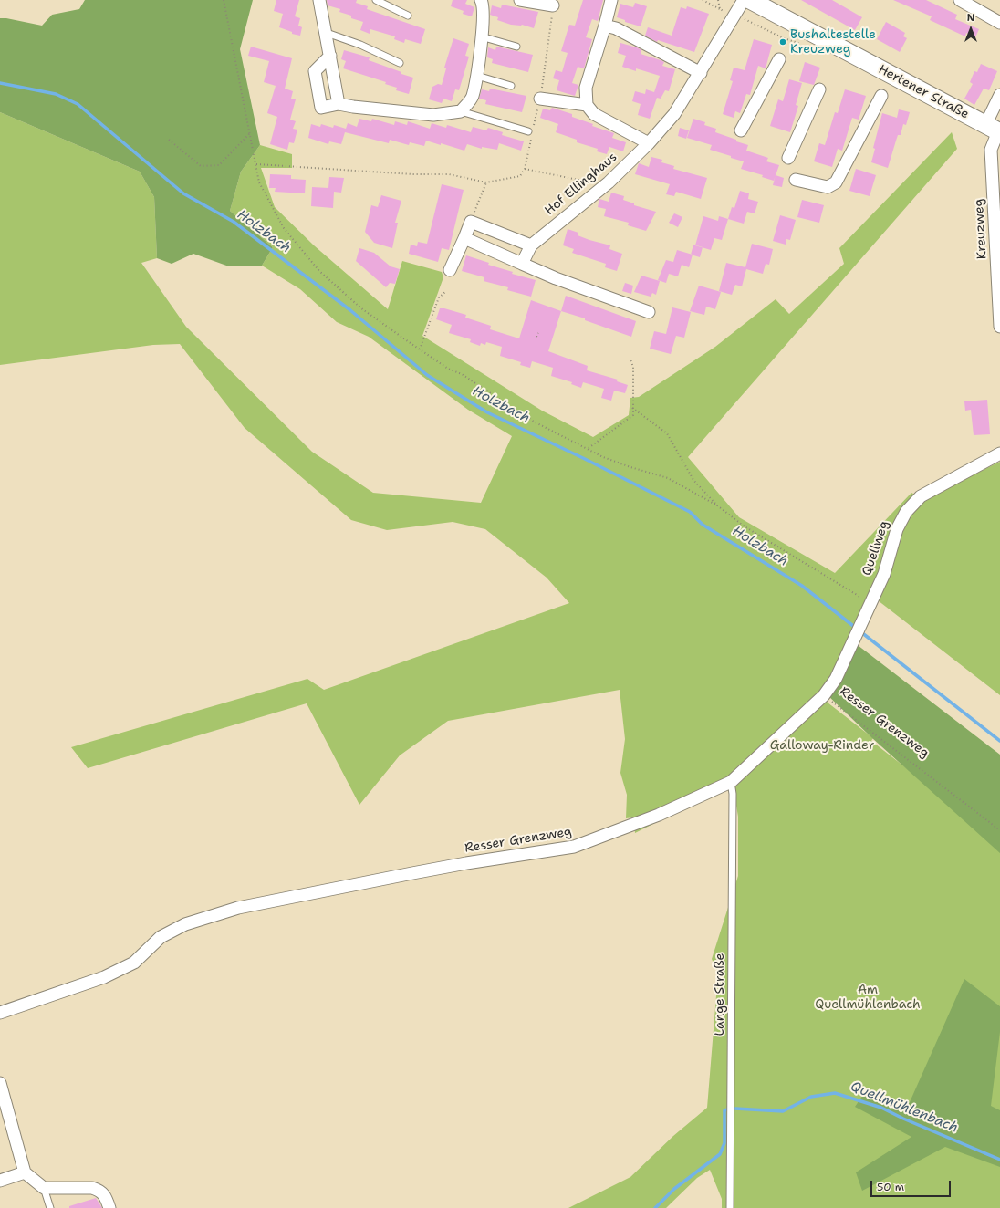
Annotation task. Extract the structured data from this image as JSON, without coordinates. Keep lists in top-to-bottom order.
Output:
{
  "streets": {
    "main road": ["Hertener Straße"],
    "street": [
      "Hof Ellinghaus",
      "Kreuzweg",
      "Quellweg",
      "Resser Grenzweg"
    ],
    "lane": ["Lange Straße"]
  },
  "crossings": [
    ["Hertener Straße", "Kreuzweg"],
    ["Quellweg", "Resser Grenzweg"],
    ["Resser Grenzweg", "Lange Straße"]
  ],
  "water": ["Holzbach", "Quellmühlenbach"],
  "parks": ["Galloway-Rinder", "Am Quellmühlenbach"],
  "places": ["Bushaltestelle Kreuzweg"],
  "scale_bar": "50 m",
  "north": "top"
}
